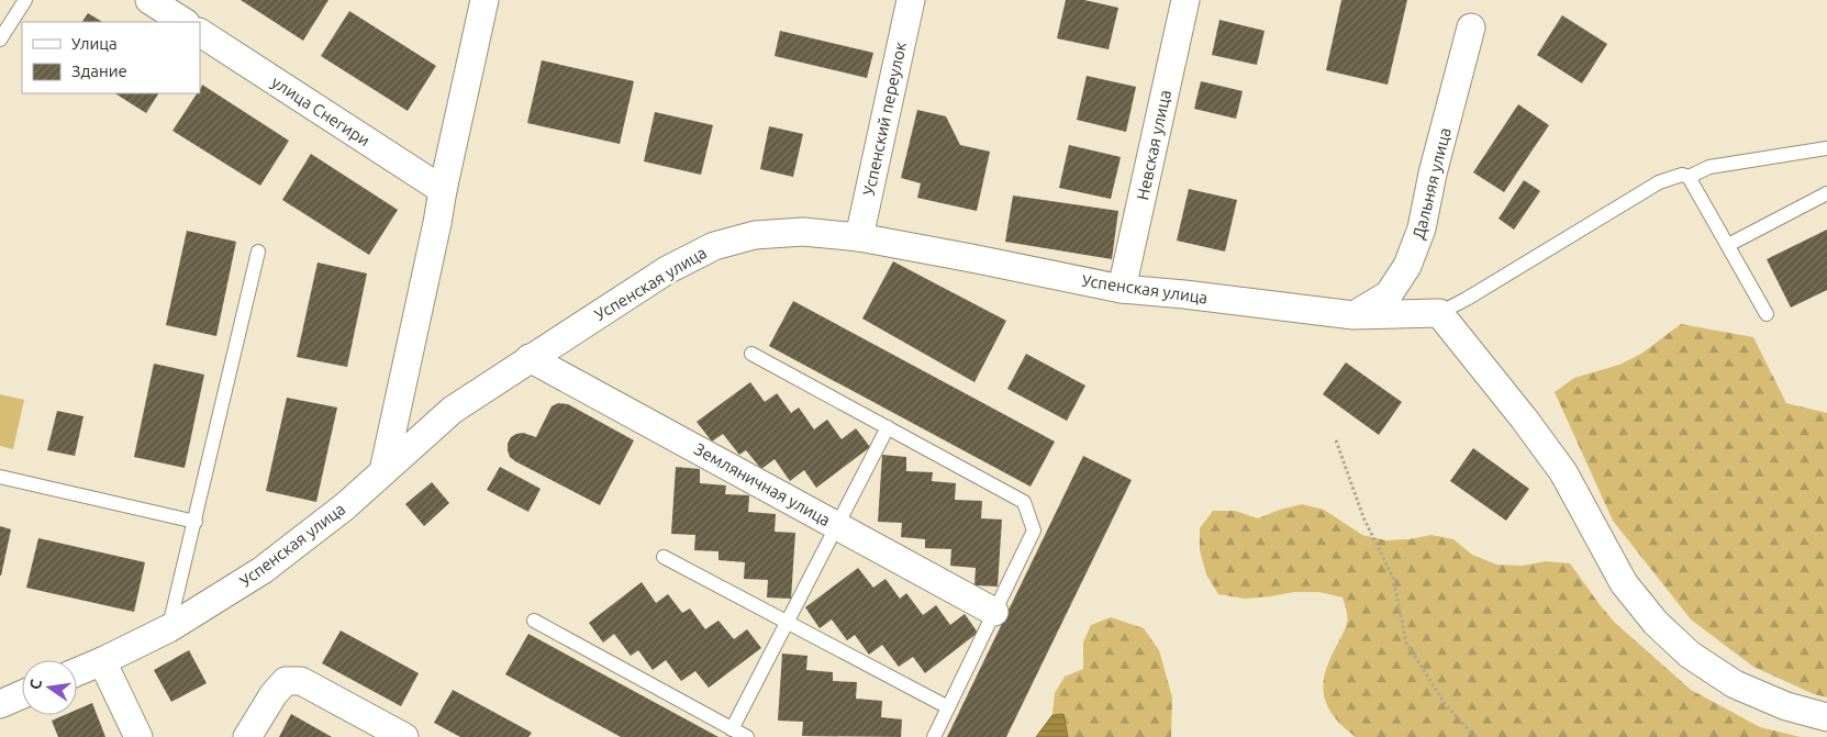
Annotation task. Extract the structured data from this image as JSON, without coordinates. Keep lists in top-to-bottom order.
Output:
{
  "streets": {
    "street": [
      "улица Снегири",
      "Успенский переулок",
      "Невская улица",
      "Дальняя улица",
      "Успенская улица",
      "Земляничная улица"
    ]
  },
  "crossings": [
    ["Успенский переулок", "Успенская улица"],
    ["Невская улица", "Успенская улица"],
    ["Дальняя улица", "Успенская улица"],
    ["Успенская улица", "Земляничная улица"]
  ],
  "legend": ["Улица", "Здание"],
  "north": "left"
}
